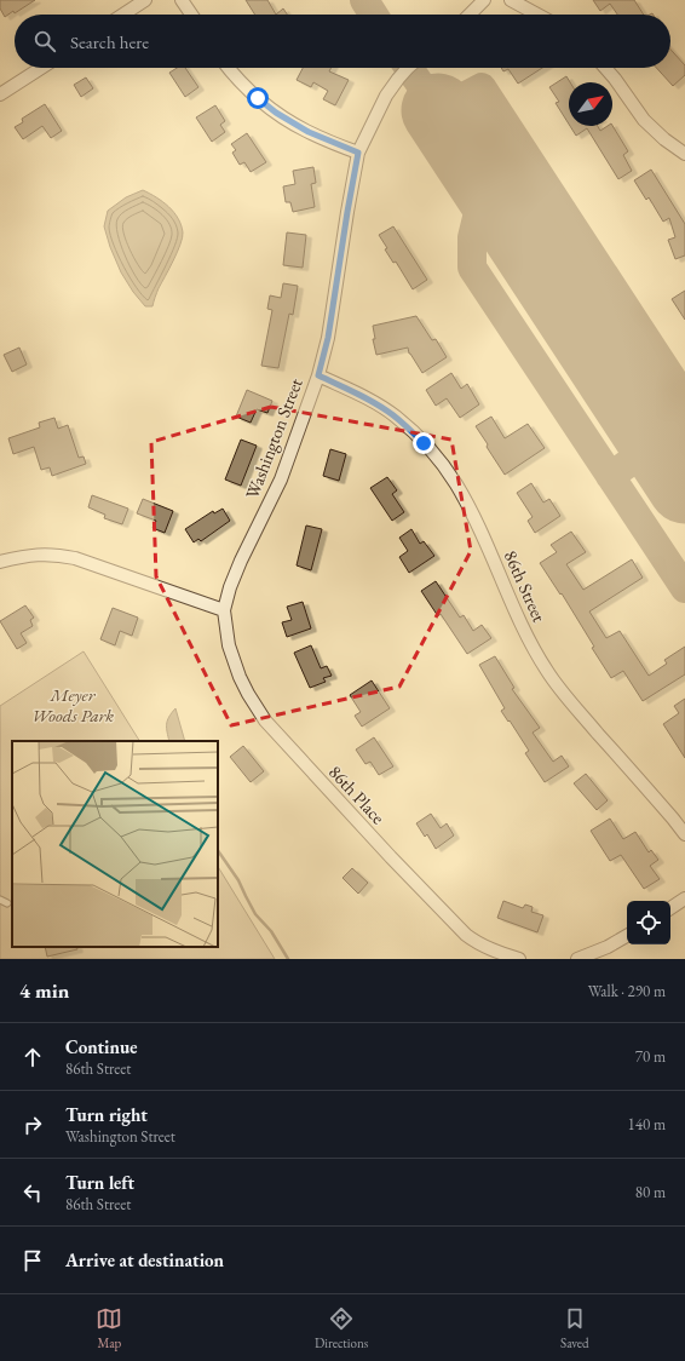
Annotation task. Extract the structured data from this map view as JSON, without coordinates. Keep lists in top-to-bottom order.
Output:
{
  "streets": {
    "street": ["Washington Street", "86th Street", "86th Place"]
  },
  "crossings": [
    ["Washington Street", "86th Street"],
    ["Washington Street", "86th Place"]
  ],
  "parks": ["Meyer Woods Park"],
  "north": "top right",
  "page": {
    "search": "Search here",
    "heading": ["4 min", "Walk · 290 m"],
    "list": [
      ["Continue", "86th Street", "70 m"],
      ["Turn right", "Washington Street", "140 m"],
      ["Turn left", "86th Street", "80 m"],
      "Arrive at destination"
    ],
    "nav": ["Map", "Directions", "Saved"]
  }
}
